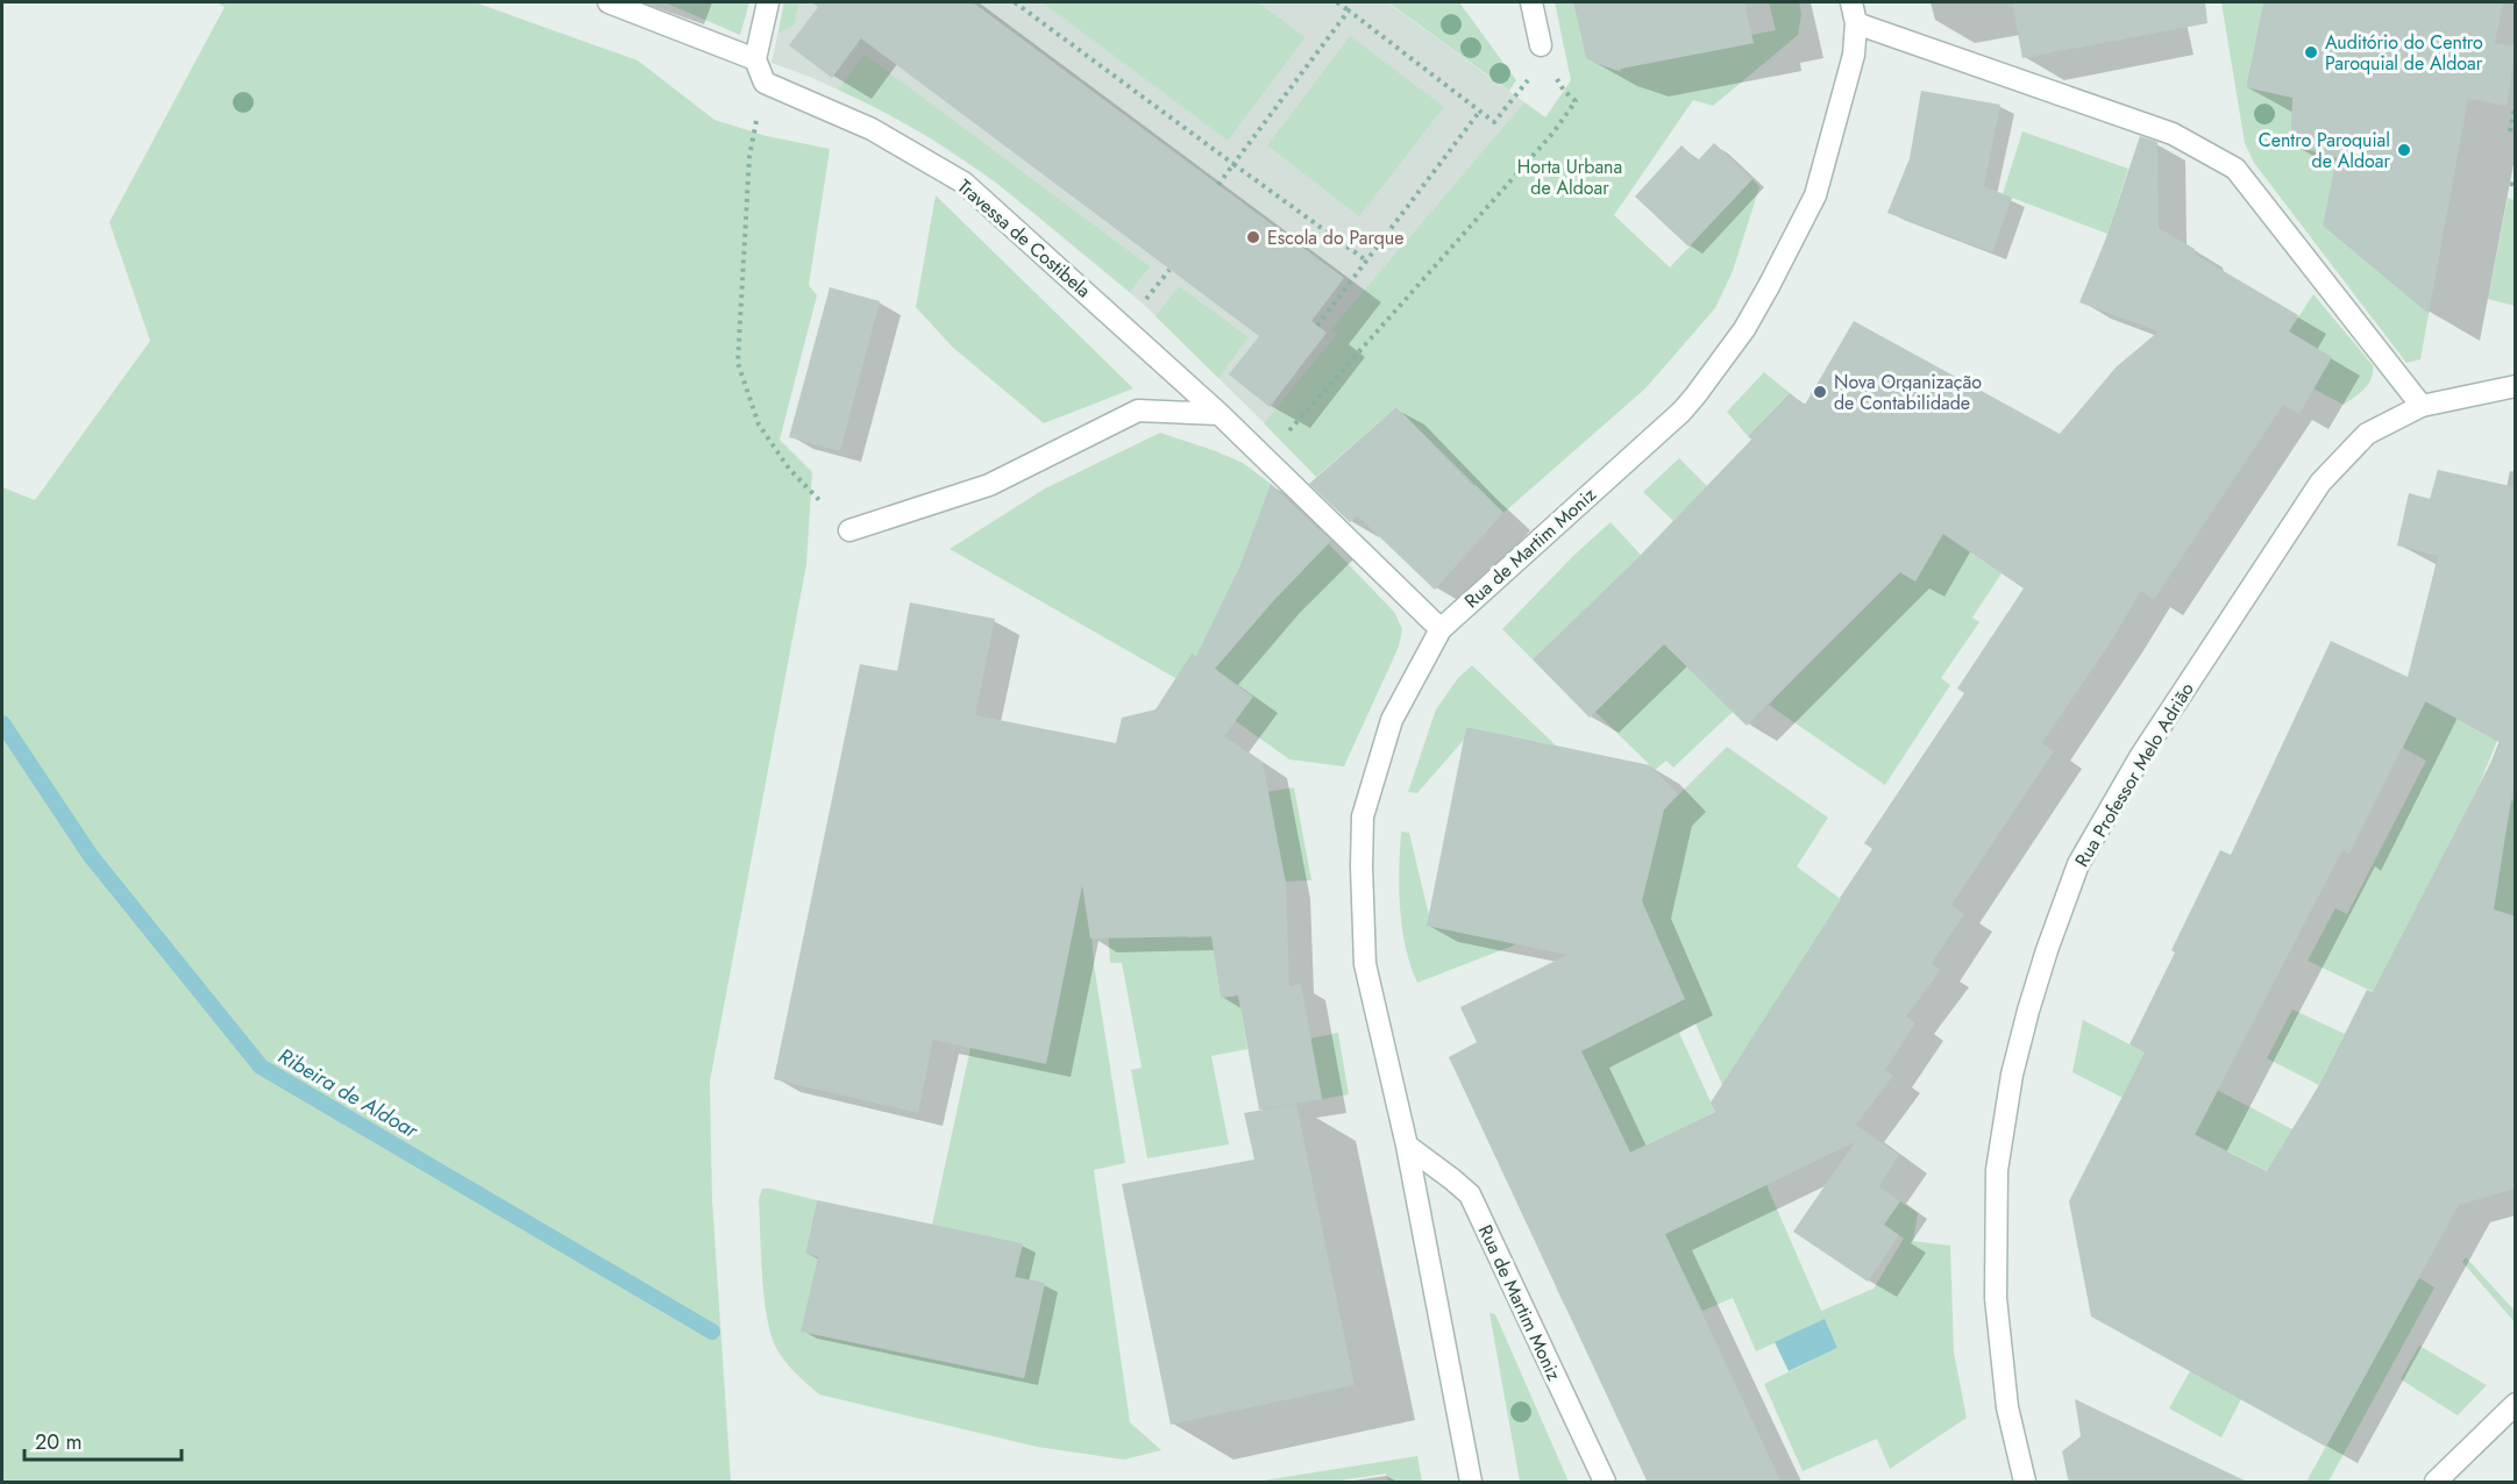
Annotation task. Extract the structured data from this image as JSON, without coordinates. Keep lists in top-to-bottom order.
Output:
{
  "streets": {
    "street": ["Travessa de Costibela", "Rua de Martim Moniz", "Rua Professor Melo Adrião"]
  },
  "crossings": [
    ["Travessa de Costibela", "Rua de Martim Moniz"]
  ],
  "water": ["Ribeira de Aldoar"],
  "parks": ["Horta Urbana de Aldoar"],
  "places": [
    "Auditório do Centro Paroquial de Aldoar",
    "Centro Paroquial de Aldoar",
    "Escola do Parque",
    "Nova Organização de Contabilidade"
  ],
  "scale_bar": "20 m"
}
